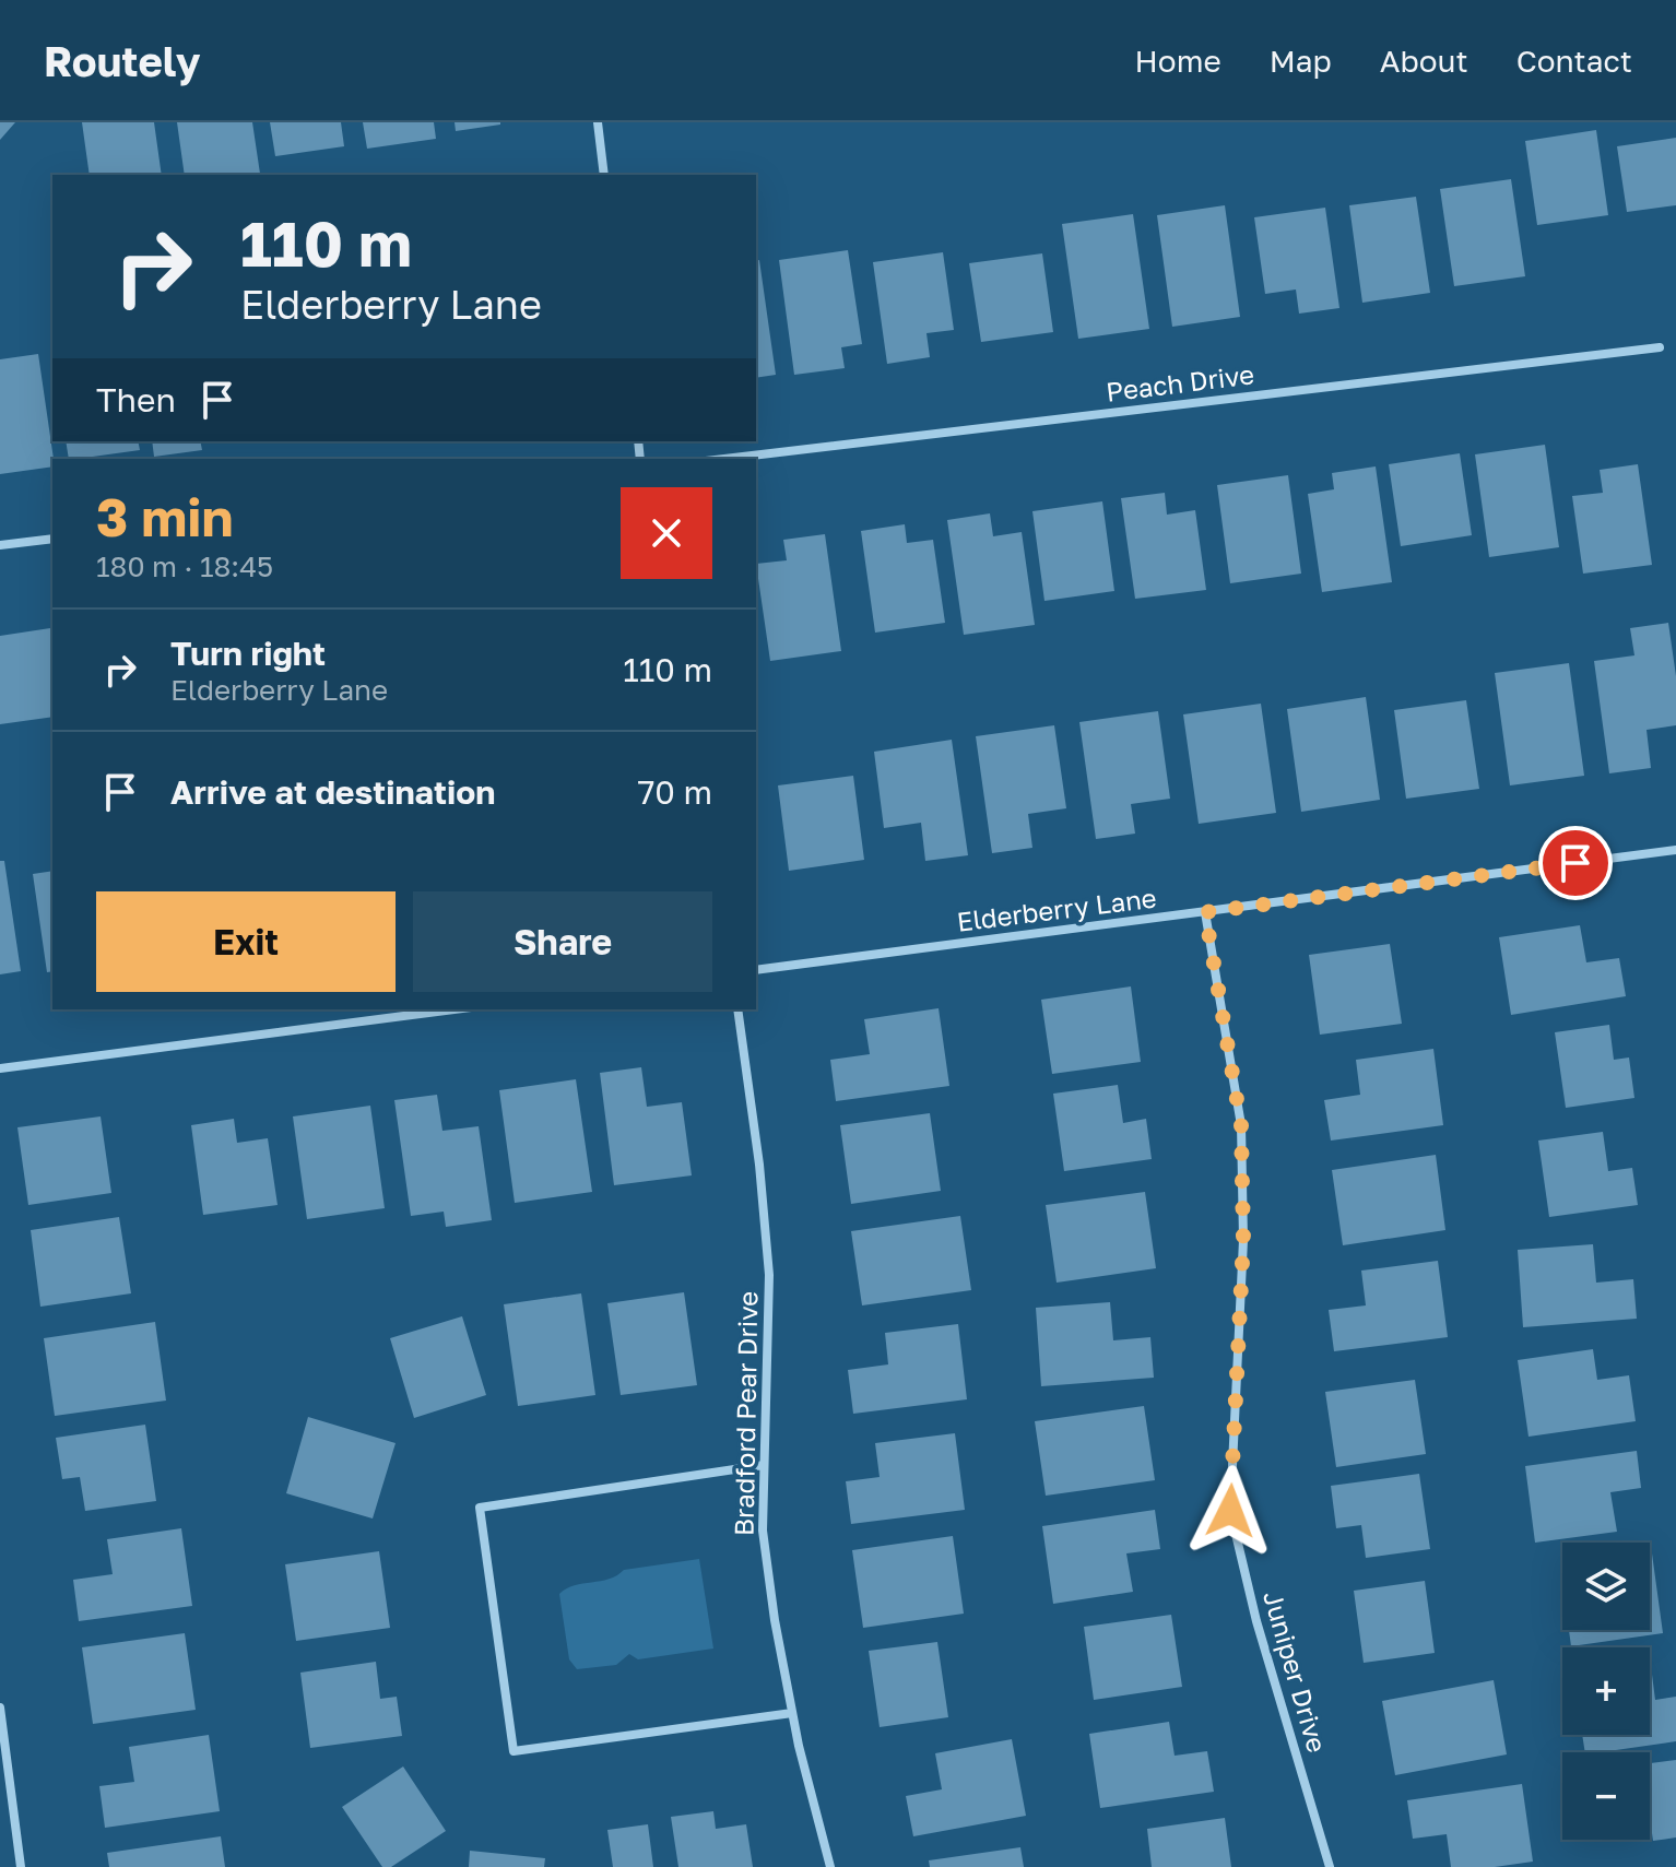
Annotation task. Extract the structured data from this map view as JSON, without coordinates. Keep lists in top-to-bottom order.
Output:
{
  "streets": {
    "street": [
      "Peach Drive",
      "Elderberry Lane",
      "Bradford Pear Drive",
      "Juniper Drive"
    ]
  },
  "crossings": [
    ["Elderberry Lane", "Juniper Drive"]
  ],
  "page": {
    "header": "Routely",
    "nav": [
      "Home",
      "Map",
      "About",
      "Contact"
    ],
    "turn": ["110 m", "Elderberry Lane"],
    "then": "Then",
    "heading": ["3 min", "180 m · 18:45"],
    "list": [
      {
        "name": "Turn right",
        "note": "Elderberry Lane",
        "value": "110 m"
      },
      {
        "name": "Arrive at destination",
        "value": "70 m"
      }
    ],
    "buttons": ["Exit", "Share"],
    "map_buttons": ["+", "−"]
  }
}
